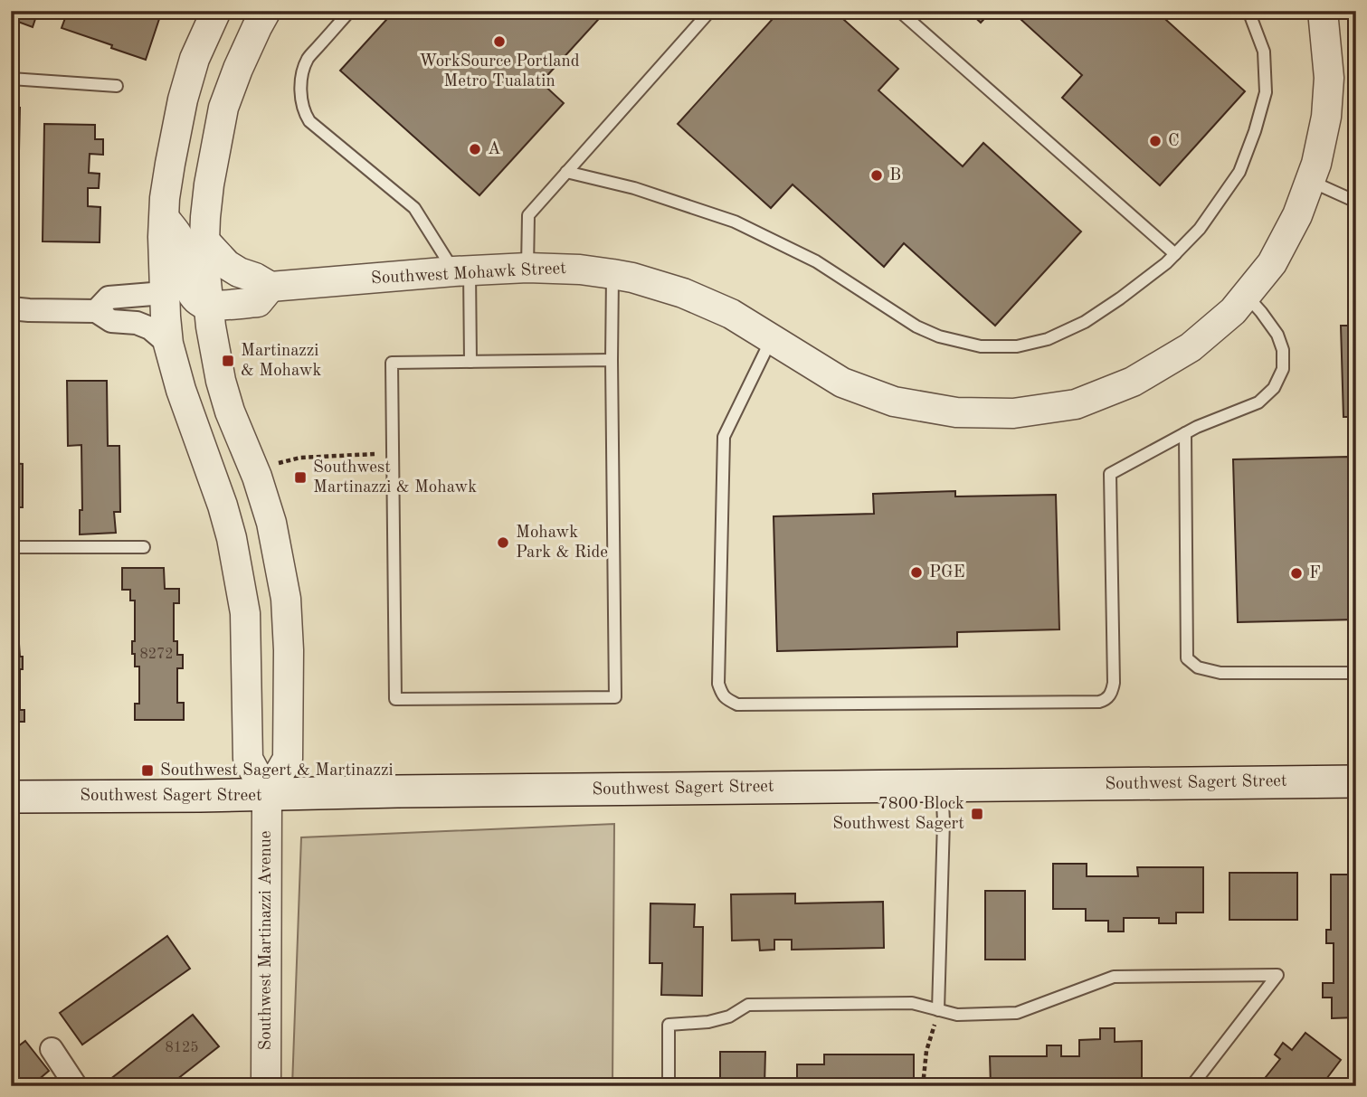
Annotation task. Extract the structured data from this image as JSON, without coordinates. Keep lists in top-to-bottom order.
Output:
{
  "streets": {
    "main road": ["Southwest Sagert Street"],
    "street": ["Southwest Mohawk Street", "Southwest Martinazzi Avenue"]
  },
  "crossings": [
    ["Southwest Mohawk Street", "Southwest Martinazzi Avenue"],
    ["Southwest Sagert Street", "Southwest Martinazzi Avenue"]
  ],
  "places": {
    "other": [
      "WorkSource Portland Metro Tualatin",
      "C",
      "A",
      "B",
      "Mohawk Park & Ride",
      "PGE",
      "F"
    ],
    "transit": [
      "Martinazzi & Mohawk",
      "Southwest Martinazzi & Mohawk",
      "Southwest Sagert & Martinazzi",
      "7800 Block Southwest Sagert"
    ]
  },
  "house_numbers": ["8272", "8125"]
}
